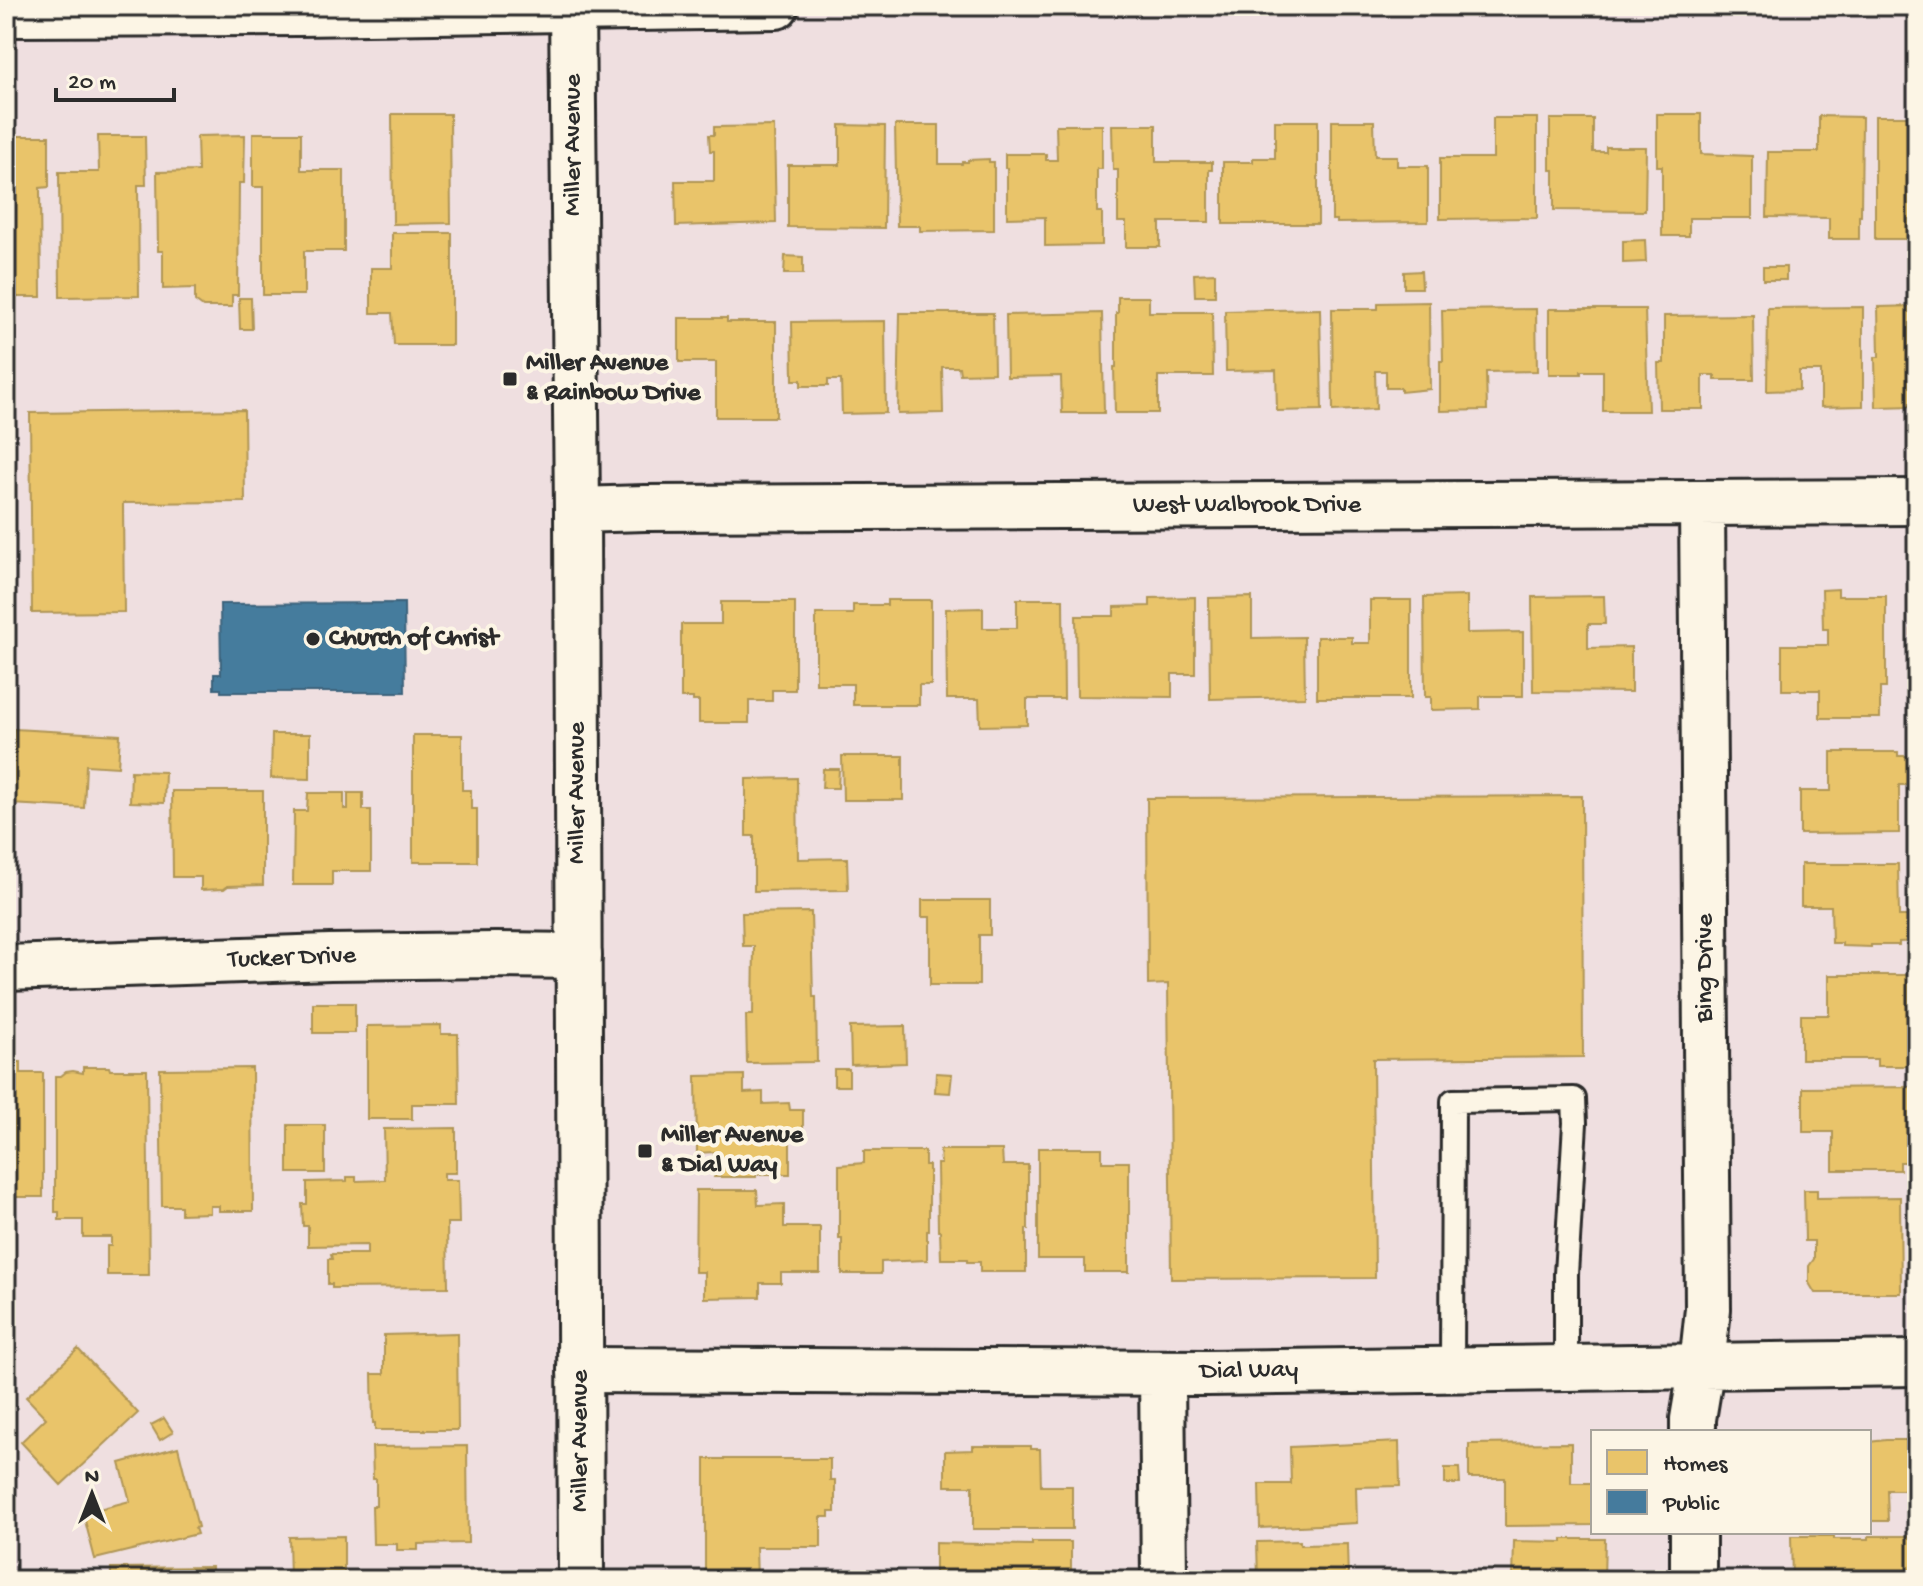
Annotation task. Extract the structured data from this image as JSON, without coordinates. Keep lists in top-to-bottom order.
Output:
{
  "streets": {
    "street": [
      "Miller Avenue",
      "West Walbrook Drive",
      "Tucker Drive",
      "Bing Drive",
      "Dial Way"
    ]
  },
  "crossings": [
    ["Miller Avenue", "West Walbrook Drive"],
    ["Miller Avenue", "Tucker Drive"],
    ["Miller Avenue", "Dial Way"],
    ["West Walbrook Drive", "Bing Drive"],
    ["Bing Drive", "Dial Way"]
  ],
  "places": {
    "transit": ["Miller Avenue & Rainbow Drive", "Miller Avenue & Dial Way"],
    "other": ["Church of Christ"]
  },
  "legend": ["Homes", "Public"],
  "scale_bar": "20 m",
  "north": "top"
}
